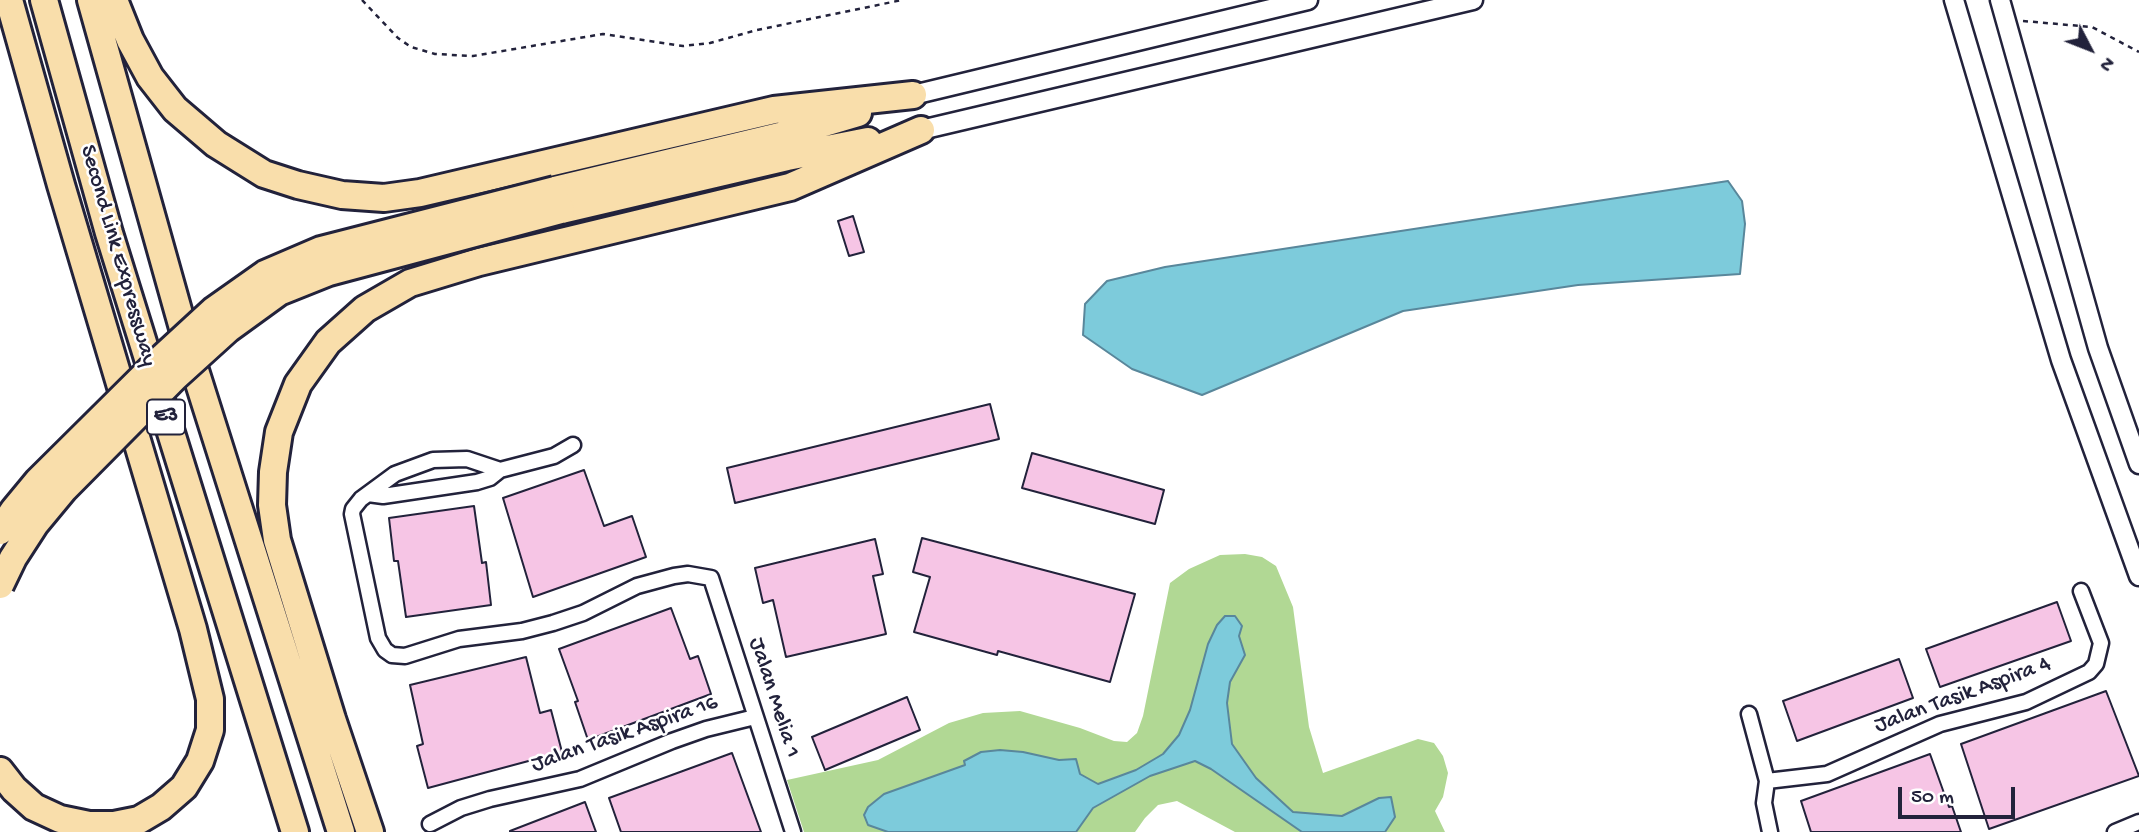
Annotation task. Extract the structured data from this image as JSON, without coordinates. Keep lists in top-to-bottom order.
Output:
{
  "streets": {
    "highway": ["Second Link Expressway", "E3"],
    "street": ["Jalan Tasik Aspira 4", "Jalan Melia 1", "Jalan Tasik Aspira 16"]
  },
  "crossings": [
    ["Jalan Melia 1", "Jalan Tasik Aspira 16"]
  ],
  "scale_bar": "50 m",
  "north": "bottom right"
}
